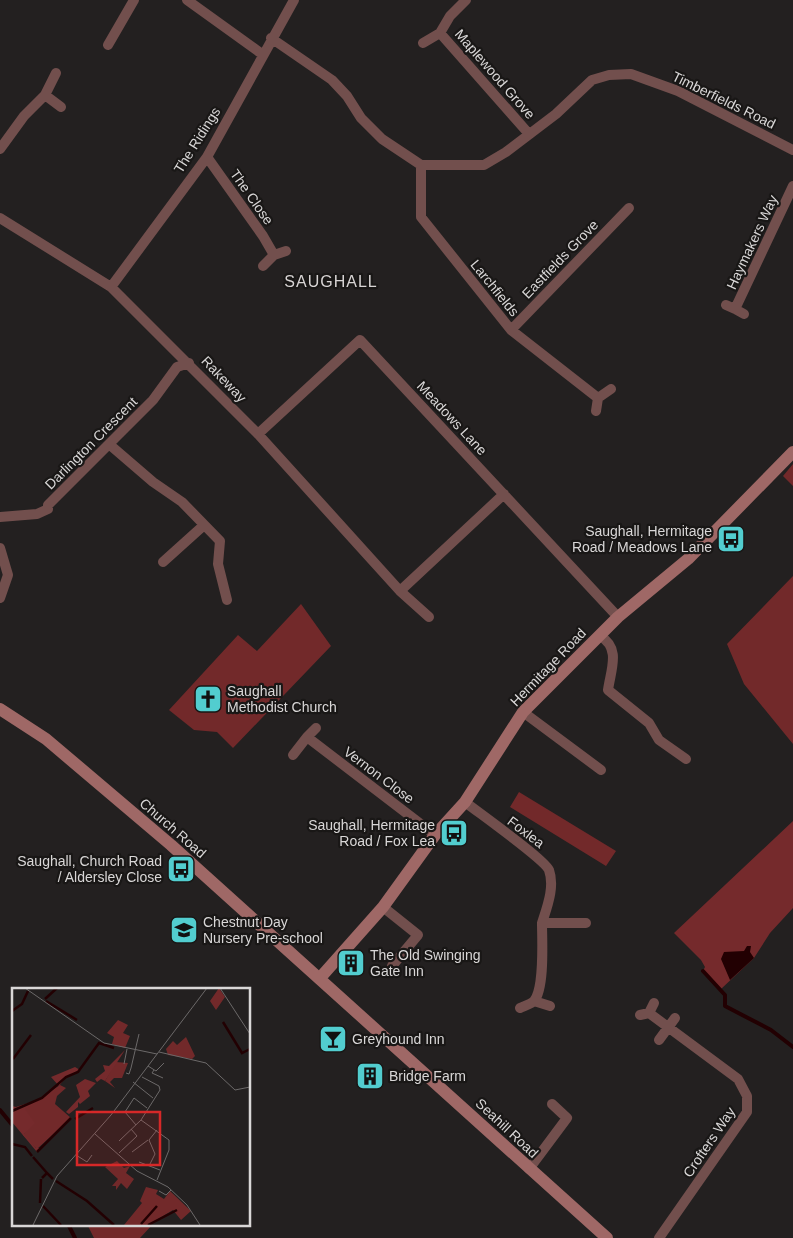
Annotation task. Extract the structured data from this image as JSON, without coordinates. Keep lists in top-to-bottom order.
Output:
{
  "streets": {
    "street": [
      "Maplewood Grove",
      "Timberfields Road",
      "The Ridings",
      "The Close",
      "Haymakers Way",
      "Eastfields Grove",
      "Larchfields",
      "Rakeway",
      "Meadows Lane",
      "Darlington Crescent",
      "Hermitage Road",
      "Vernon Close",
      "Church Road",
      "Foxlea",
      "Seahill Road",
      "Crofters Way"
    ]
  },
  "crossings": [
    ["Maplewood Grove", "Timberfields Road"],
    ["Timberfields Road", "Larchfields"],
    ["The Ridings", "The Close"],
    ["The Ridings", "Rakeway"],
    ["Eastfields Grove", "Larchfields"],
    ["Rakeway", "Meadows Lane"],
    ["Rakeway", "Darlington Crescent"],
    ["Meadows Lane", "Hermitage Road"],
    ["Hermitage Road", "Vernon Close"],
    ["Hermitage Road", "Church Road"],
    ["Hermitage Road", "Foxlea"],
    ["Hermitage Road", "Seahill Road"],
    ["Church Road", "Seahill Road"]
  ],
  "districts": ["SAUGHALL"],
  "places": {
    "bus stop": ["Saughall, Hermitage Road / Meadows Lane", "Saughall, Hermitage Road / Fox Lea", "Saughall, Church Road / Aldersley Close"],
    "church": ["Saughall Methodist Church"],
    "school or university": ["Chestnut Day Nursery Pre-school"],
    "building": ["The Old Swinging Gate Inn", "Bridge Farm"],
    "bar": ["Greyhound Inn"]
  }
}
